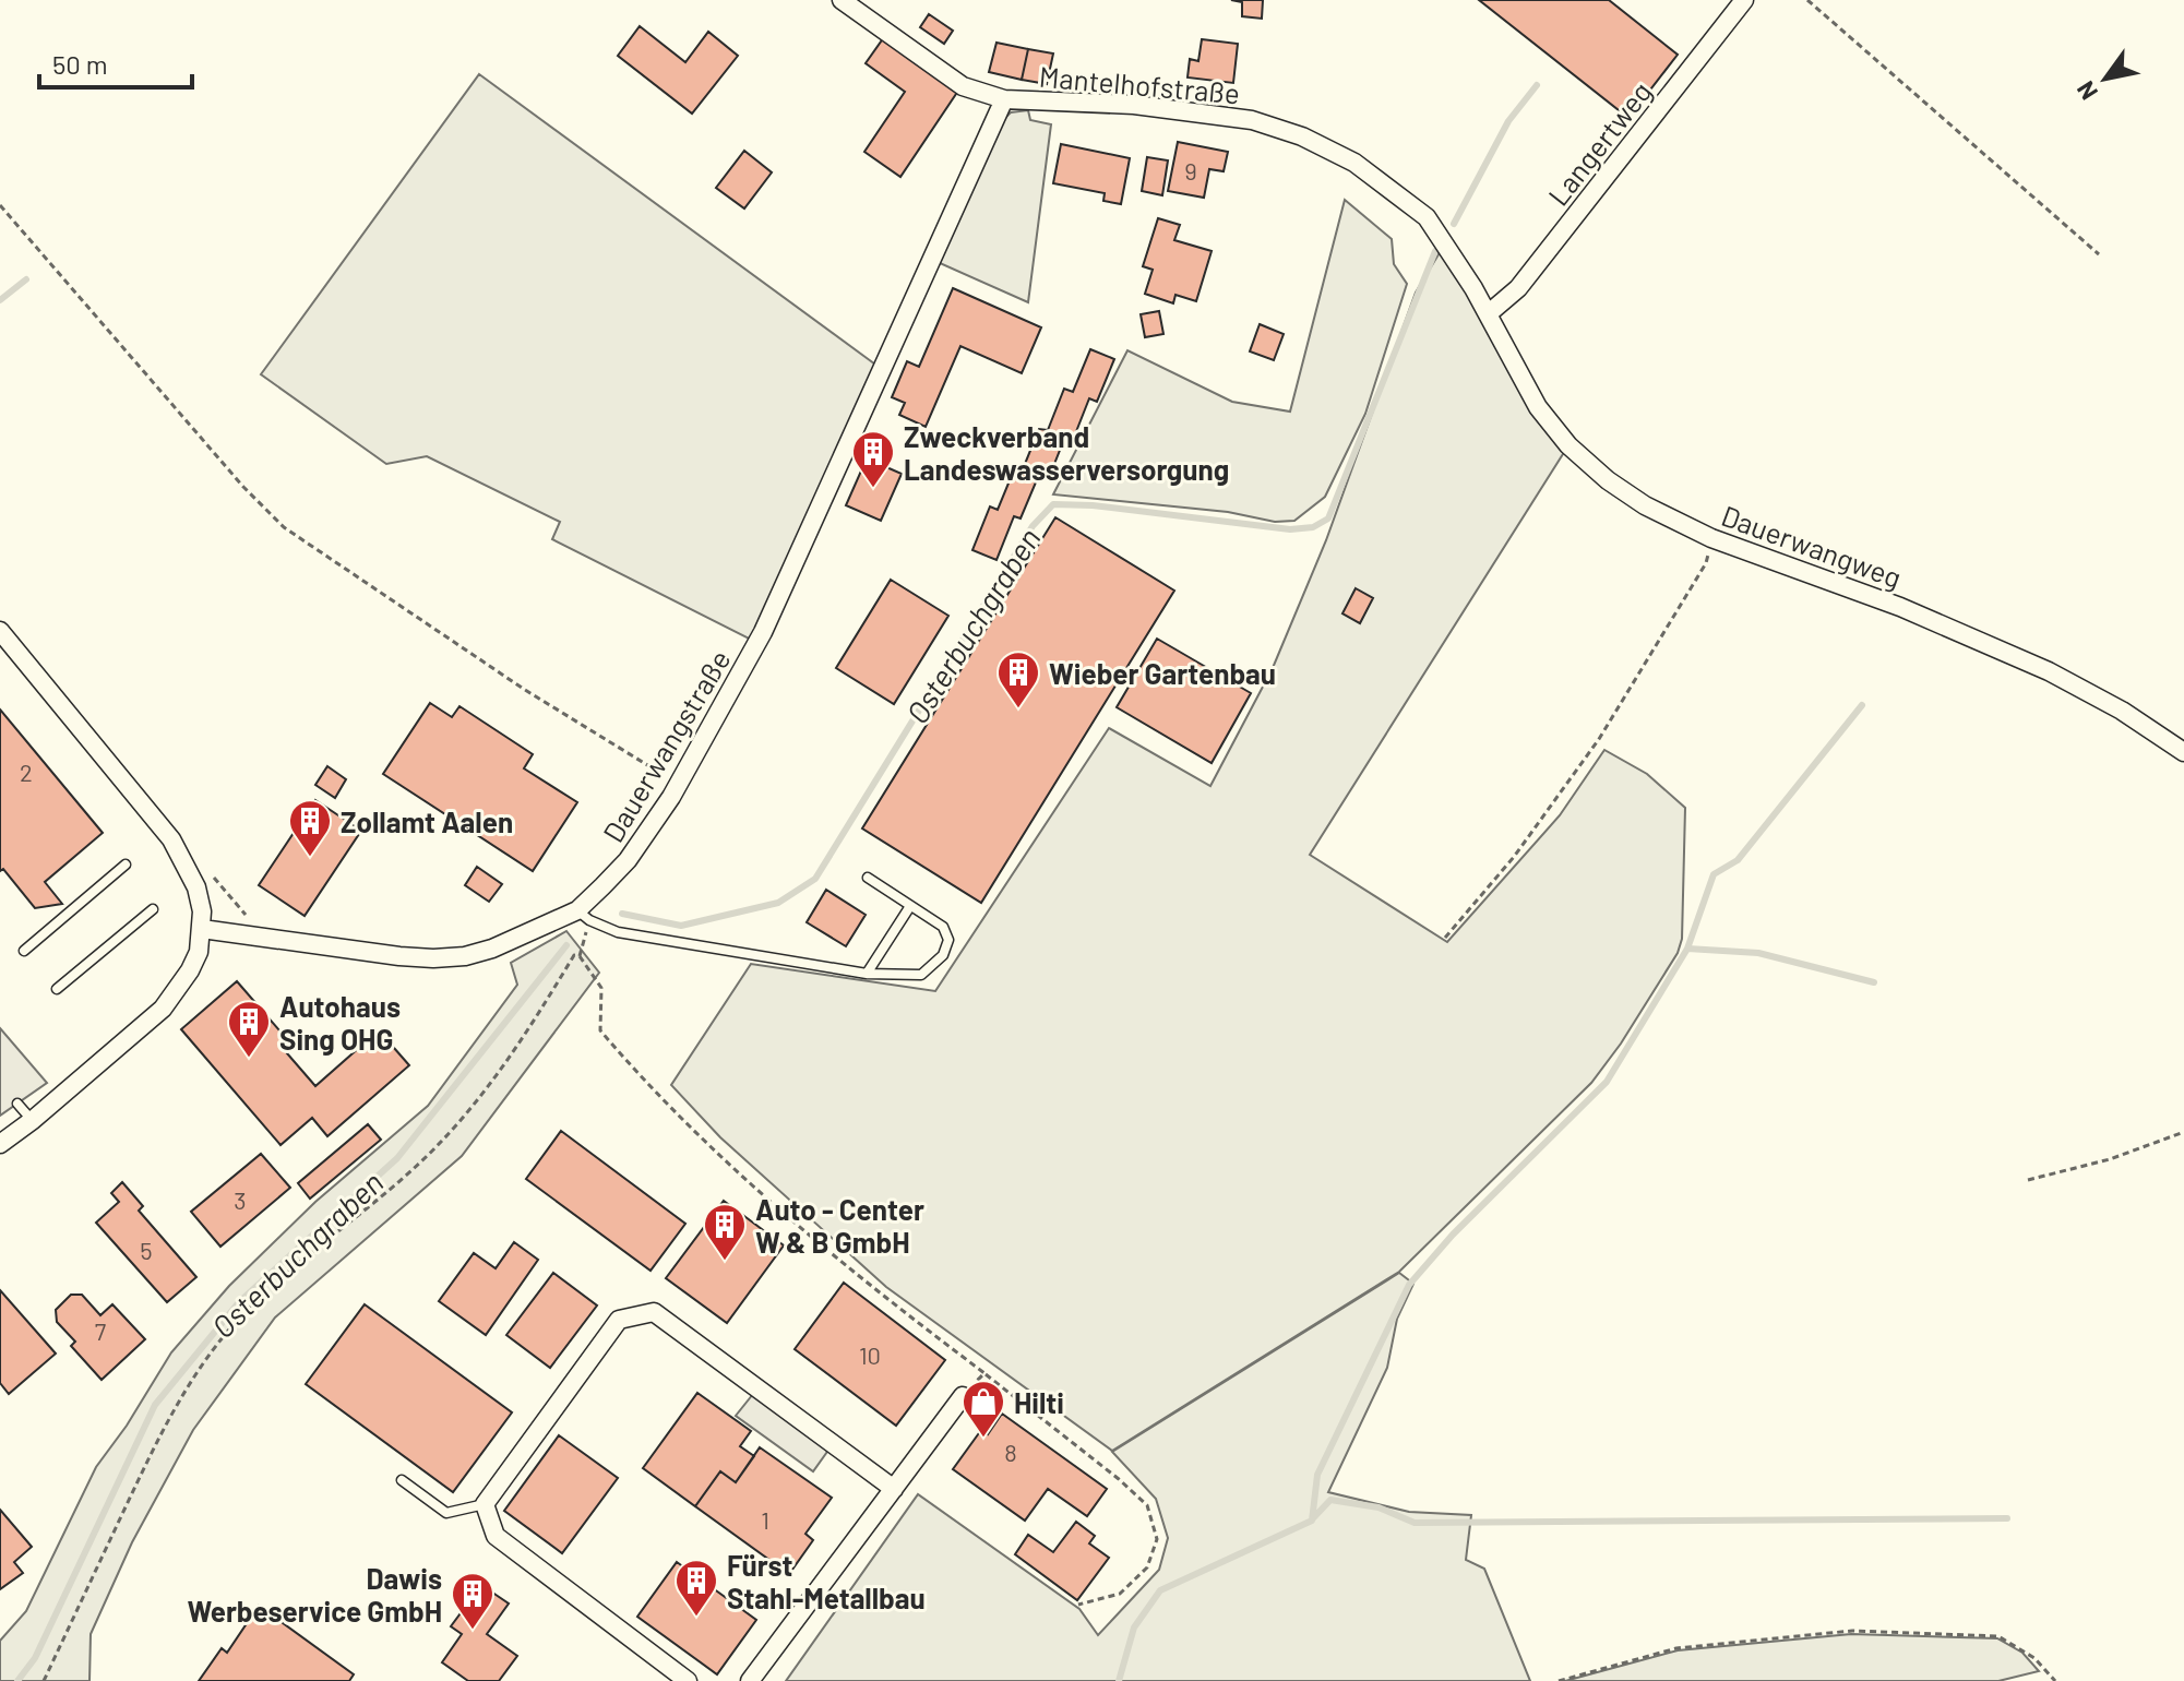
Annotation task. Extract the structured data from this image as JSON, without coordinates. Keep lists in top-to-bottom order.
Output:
{
  "streets": {
    "street": [
      "Mantelhofstraße",
      "Langertweg",
      "Dauerwangweg",
      "Dauerwangstraße"
    ]
  },
  "crossings": [
    ["Mantelhofstraße", "Langertweg"],
    ["Mantelhofstraße", "Dauerwangweg"],
    ["Mantelhofstraße", "Dauerwangstraße"],
    ["Langertweg", "Dauerwangweg"]
  ],
  "water": ["Osterbuchgraben"],
  "places": {
    "building": [
      "Zweckverband Landeswasserversorgung",
      "Wieber Gartenbau",
      "Zollamt Aalen",
      "Autohaus Sing OHG",
      "Auto - Center W & B GmbH",
      "Fürst Stahl-Metallbau",
      "Dawis Werbeservice GmbH"
    ],
    "shop": ["Hilti"]
  },
  "house_numbers": [
    "9",
    "2",
    "3",
    "5",
    "7",
    "10",
    "8",
    "1"
  ],
  "scale_bar": "50 m",
  "north": "bottom left"
}
